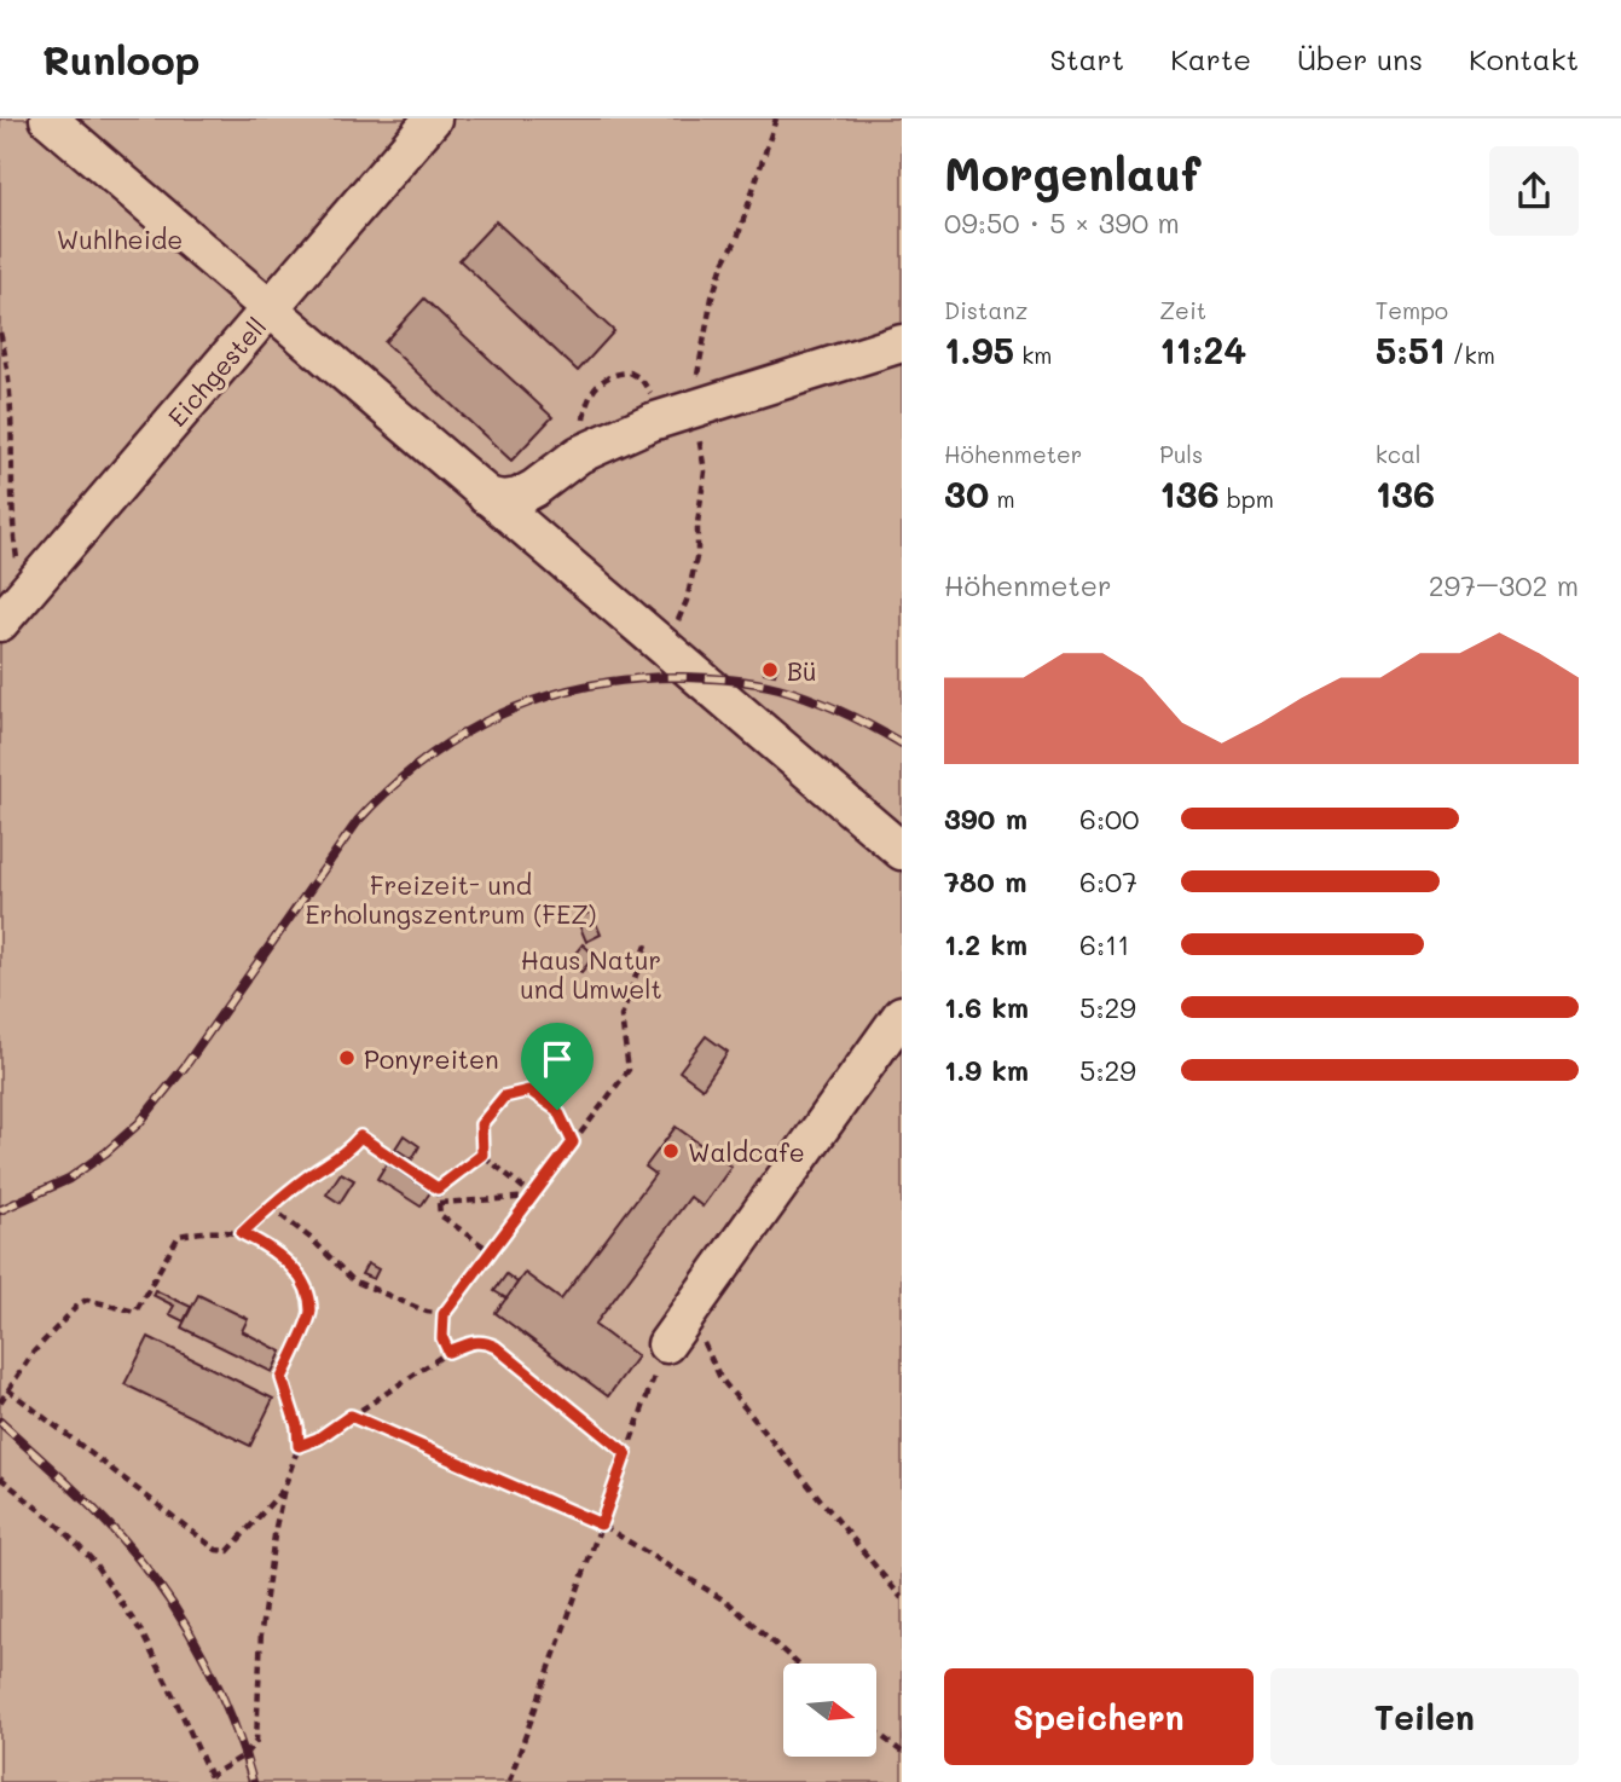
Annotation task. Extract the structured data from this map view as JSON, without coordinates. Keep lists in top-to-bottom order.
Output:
{
  "streets": {
    "lane": ["Eichgestell"]
  },
  "parks": ["Wuhlheide", "Freizeit- und Erholungszentrum (FEZ)", "Haus Natur und Umwelt"],
  "places": ["Bü", "Ponyreiten", "Waldcafe"],
  "north": "right",
  "page": {
    "header": "Runloop",
    "nav": [
      "Start",
      "Karte",
      "Über uns",
      "Kontakt"
    ],
    "heading": ["Morgenlauf", "09:50 · 5 × 390 m"],
    "stats": [
      ["Distanz", "1.95 km"],
      ["Zeit", "11:24"],
      ["Tempo", "5:51 /km"],
      ["Höhenmeter", "30 m"],
      ["Puls", "136 bpm"],
      ["kcal", "136"]
    ],
    "chart": ["Höhenmeter", "297–302 m"],
    "list": [
      {
        "name": "390 m",
        "note": "6:00"
      },
      {
        "name": "780 m",
        "note": "6:07"
      },
      {
        "name": "1.2 km",
        "note": "6:11"
      },
      {
        "name": "1.6 km",
        "note": "5:29"
      },
      {
        "name": "1.9 km",
        "note": "5:29"
      }
    ],
    "buttons": ["Speichern", "Teilen"]
  }
}
